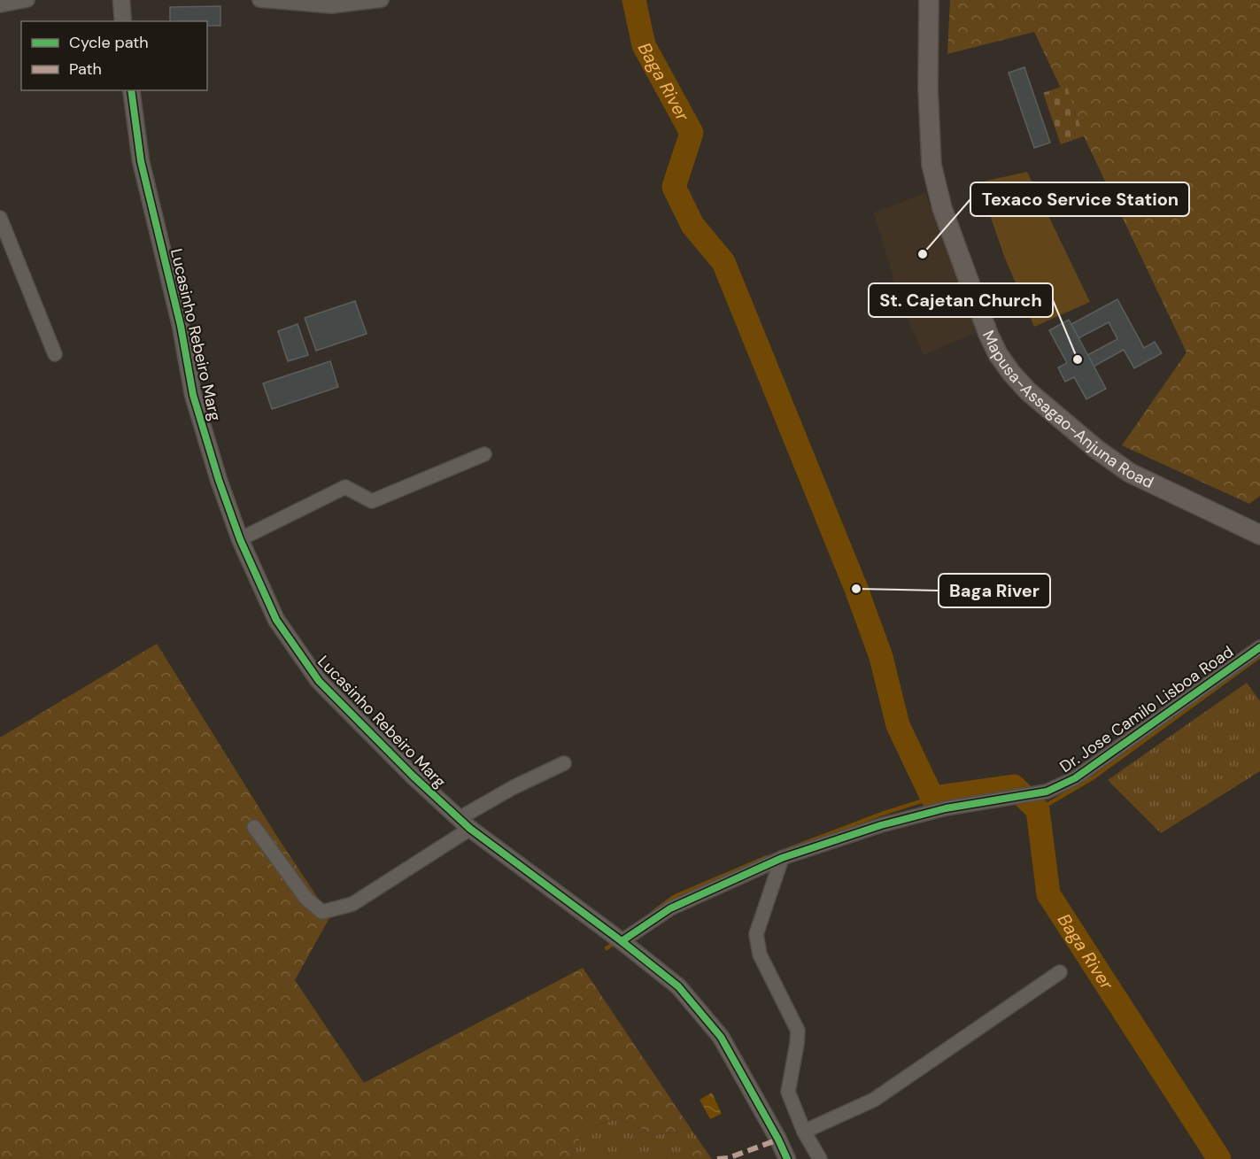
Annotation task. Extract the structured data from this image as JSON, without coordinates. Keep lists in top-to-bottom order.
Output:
{
  "streets": {
    "main road": ["Mapusa-Assagao-Anjuna Road"],
    "street": ["Lucasinho Rebeiro Marg", "Dr. Jose Camilo Lisboa Road"]
  },
  "crossings": [
    ["Lucasinho Rebeiro Marg", "Dr. Jose Camilo Lisboa Road"]
  ],
  "water": ["Baga River"],
  "places": ["Texaco Service Station", "St. Cajetan Church", "Baga River"],
  "legend": ["Cycle path", "Path"]
}
